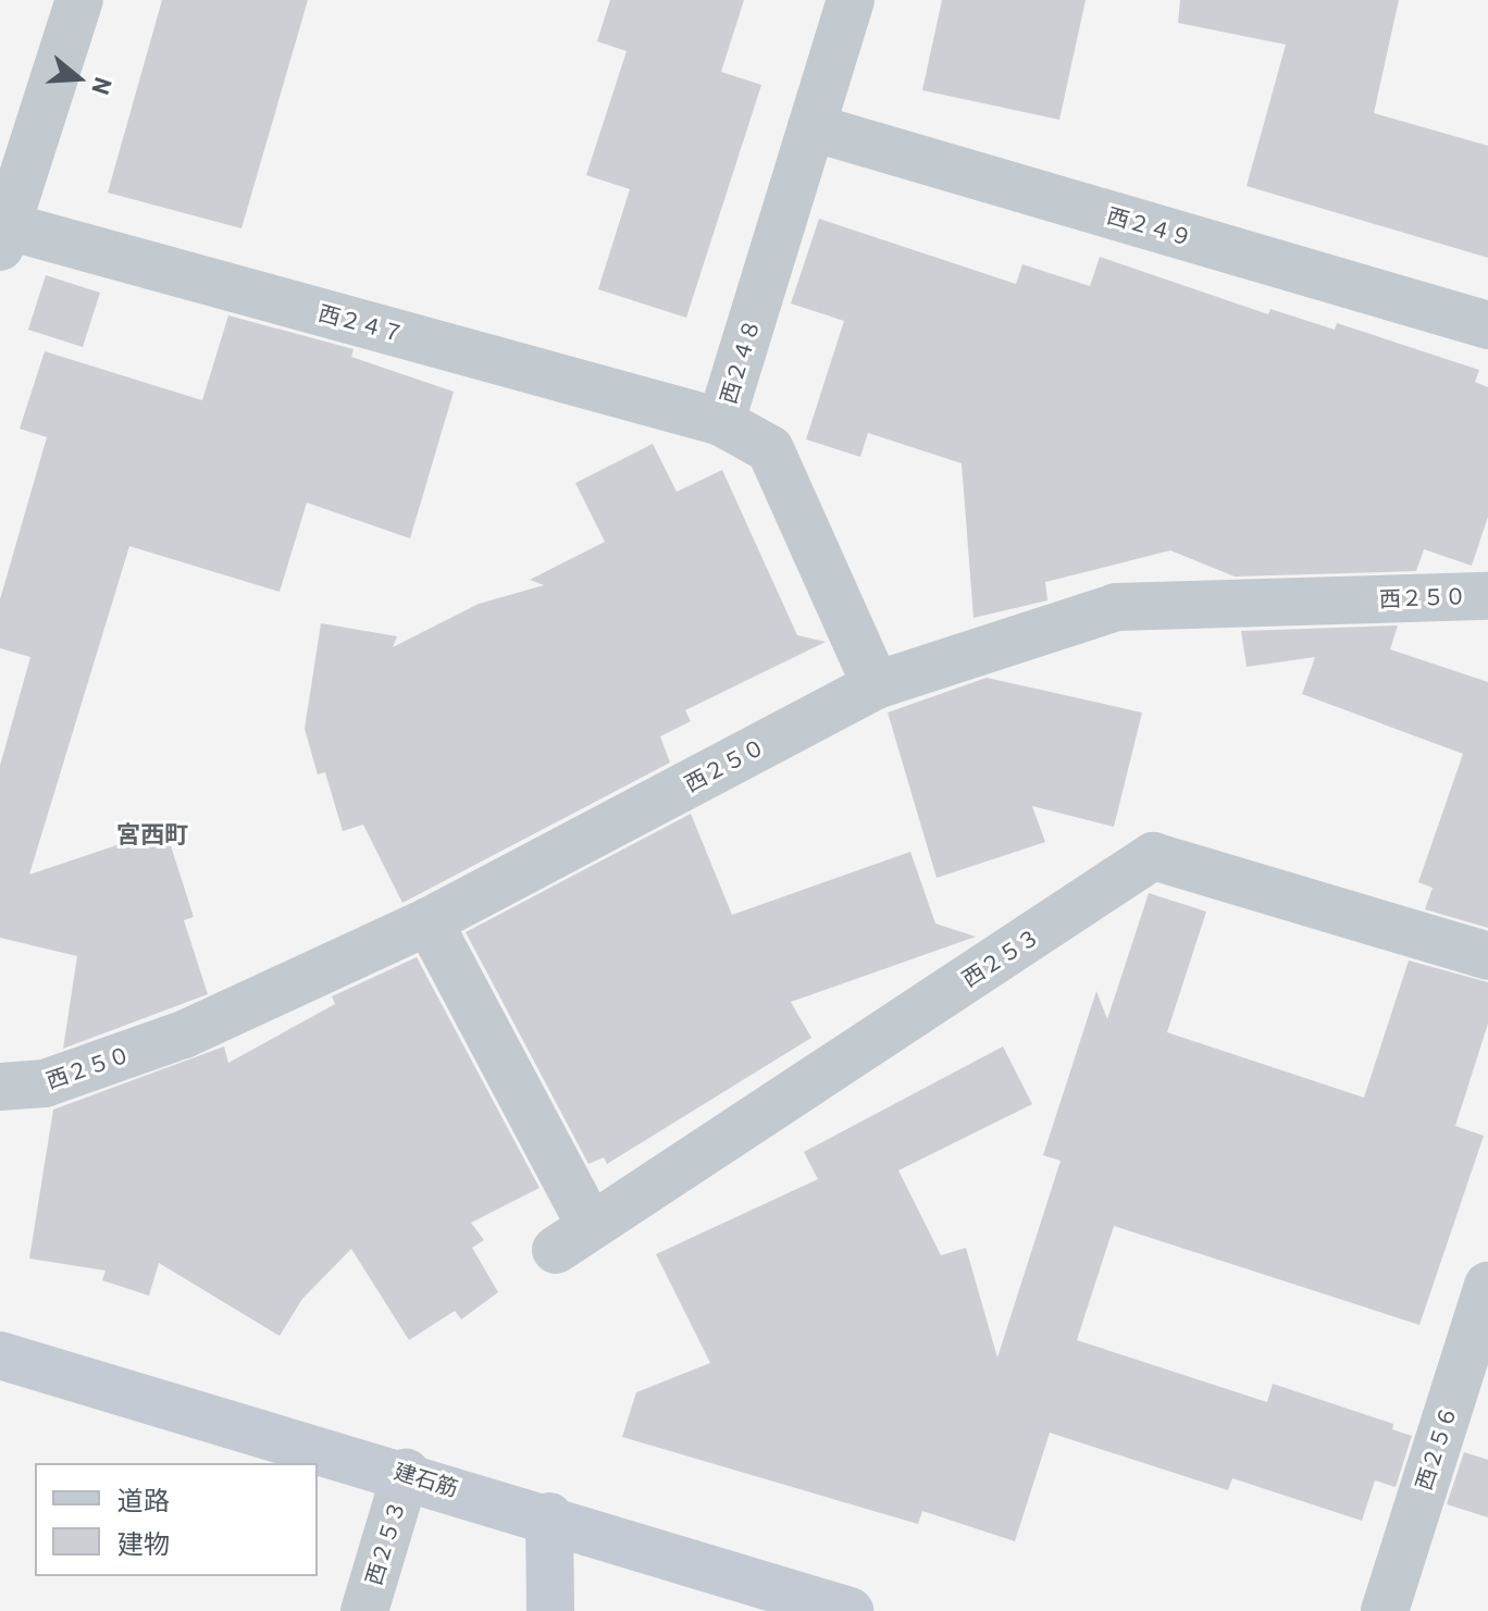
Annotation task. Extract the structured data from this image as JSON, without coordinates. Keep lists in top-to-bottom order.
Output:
{
  "streets": {
    "street": [
      "西２４９",
      "西２４７",
      "西２４８",
      "西２５０",
      "西２５３",
      "西２５６",
      "建石筋"
    ]
  },
  "crossings": [
    ["西２４９", "西２４８"],
    ["西２４７", "西２４８"],
    ["西２４８", "西２５０"],
    ["西２５０", "西２５３"],
    ["西２５３", "建石筋"]
  ],
  "districts": ["宮西町"],
  "legend": ["道路", "建物"],
  "north": "right"
}
